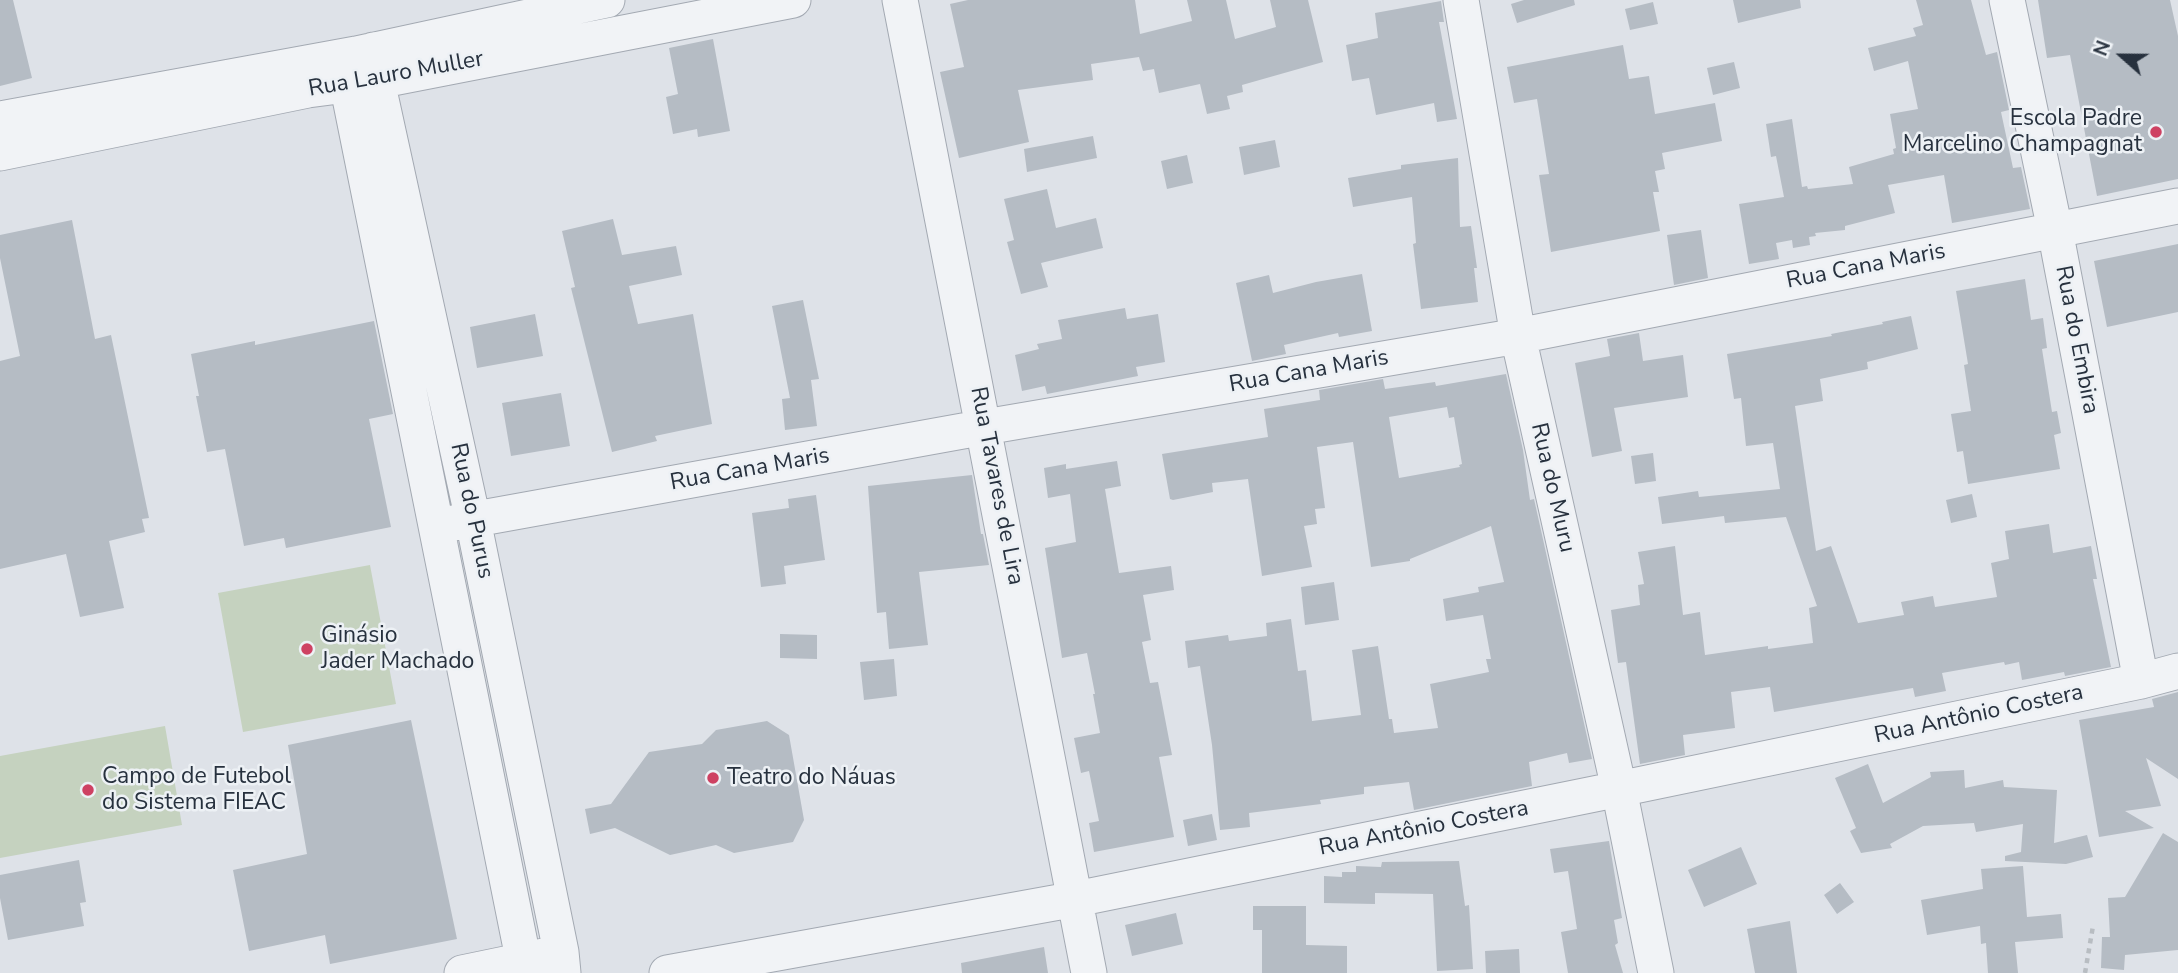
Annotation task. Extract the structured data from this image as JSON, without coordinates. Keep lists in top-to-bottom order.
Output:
{
  "streets": {
    "street": [
      "Rua Lauro Muller",
      "Rua Cana Maris",
      "Rua do Embira",
      "Rua Tavares de Lira",
      "Rua do Muru",
      "Rua do Purus",
      "Rua Antônio Costera"
    ]
  },
  "crossings": [
    ["Rua Lauro Muller", "Rua do Purus"],
    ["Rua Cana Maris", "Rua do Embira"],
    ["Rua Cana Maris", "Rua Tavares de Lira"],
    ["Rua Cana Maris", "Rua do Muru"],
    ["Rua Cana Maris", "Rua do Purus"],
    ["Rua do Embira", "Rua Antônio Costera"],
    ["Rua Tavares de Lira", "Rua Antônio Costera"],
    ["Rua do Muru", "Rua Antônio Costera"]
  ],
  "places": [
    "Escola Padre Marcelino Champagnat",
    "Ginásio Jader Machado",
    "Teatro do Náuas",
    "Campo de Futebol do Sistema FIEAC"
  ],
  "north": "left"
}
